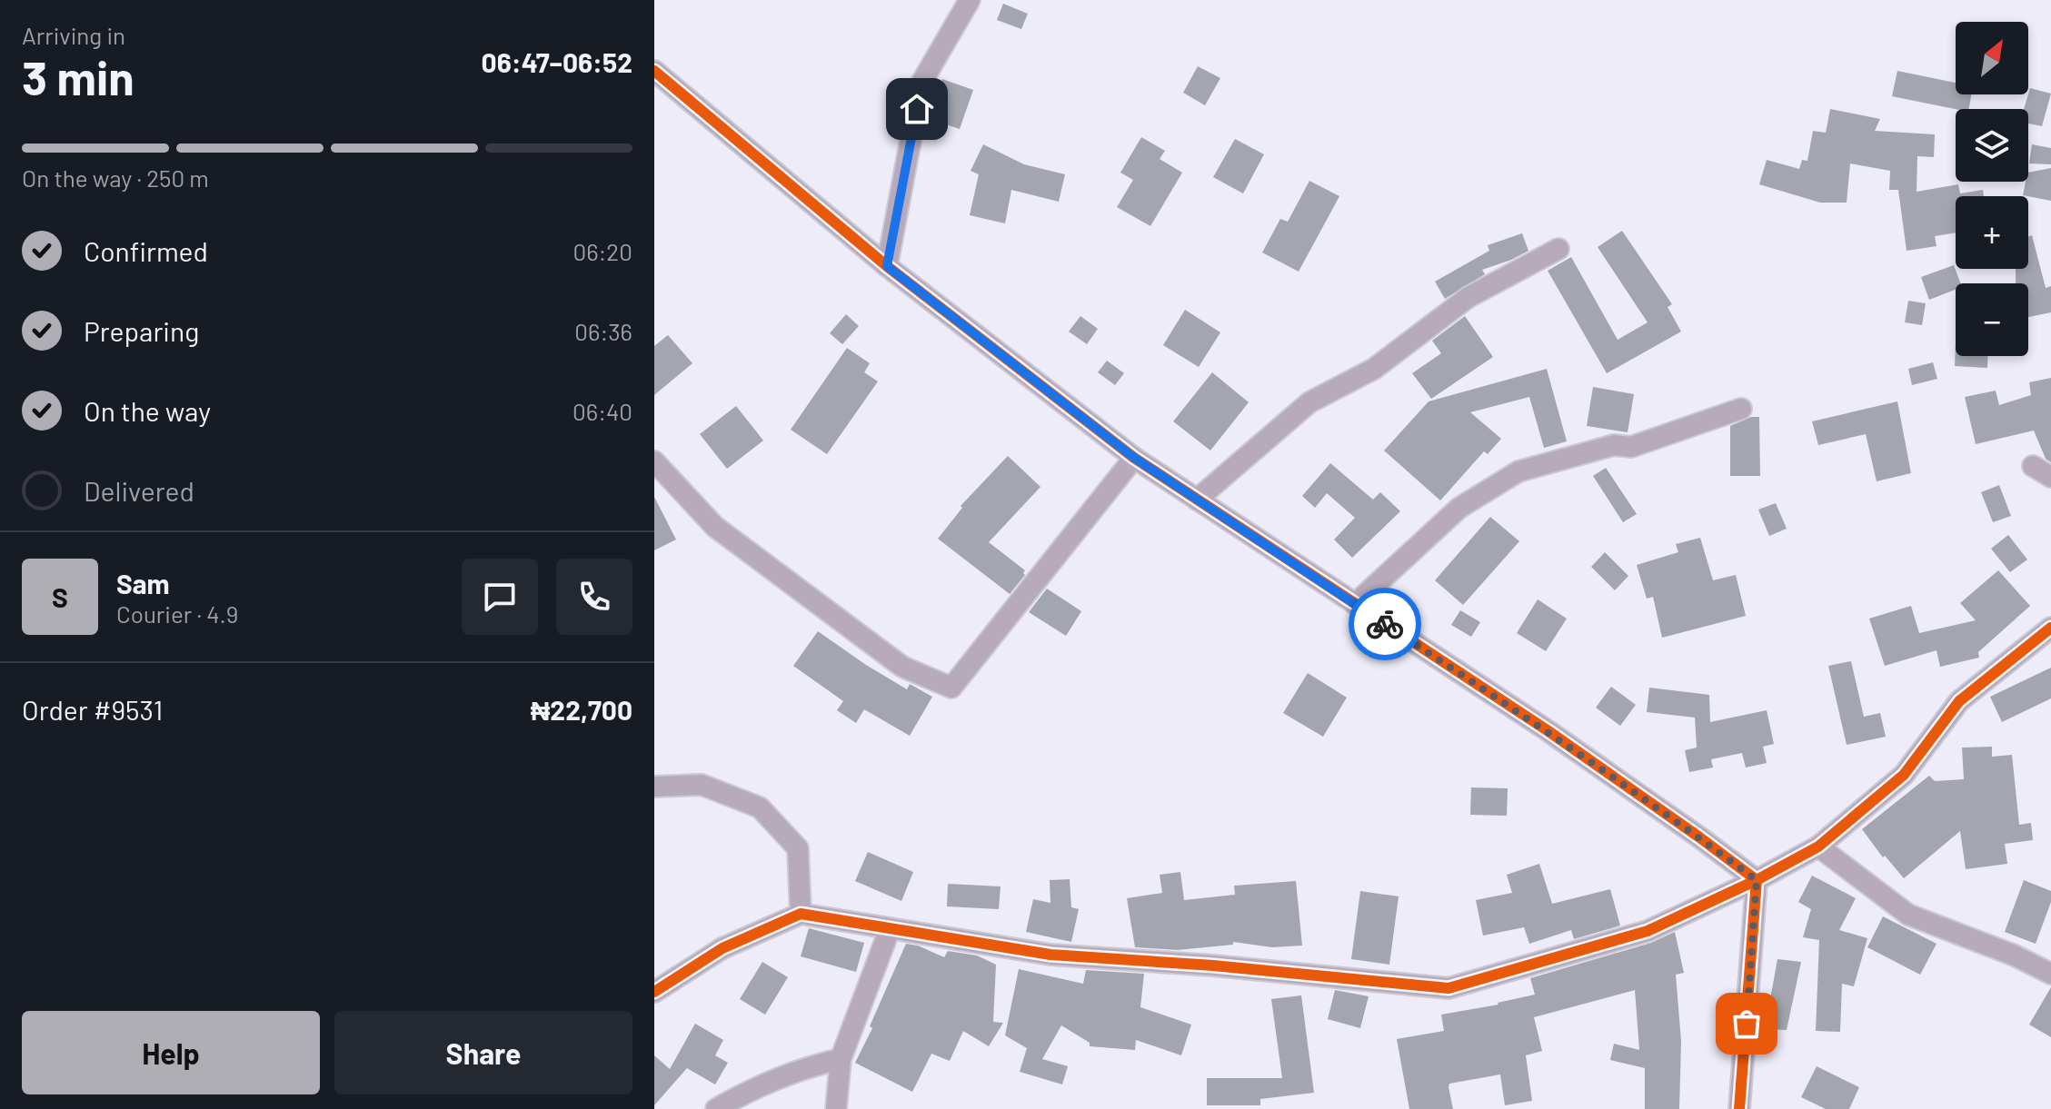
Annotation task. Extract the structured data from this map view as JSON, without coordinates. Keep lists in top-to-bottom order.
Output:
{
  "north": "top right",
  "page": {
    "heading": ["3 min", "Arriving in", "06:47–06:52"],
    "panel": [
      "Sam",
      "Courier · 4.9",
      "Order #9531",
      "₦22,700"
    ],
    "map_buttons": ["+", "−"],
    "bar": "On the way · 250 m",
    "list": [
      ["Confirmed", "06:20"],
      ["Preparing", "06:36"],
      ["On the way", "06:40"],
      "Delivered"
    ],
    "round": "S",
    "buttons": ["Help", "Share"]
  }
}
